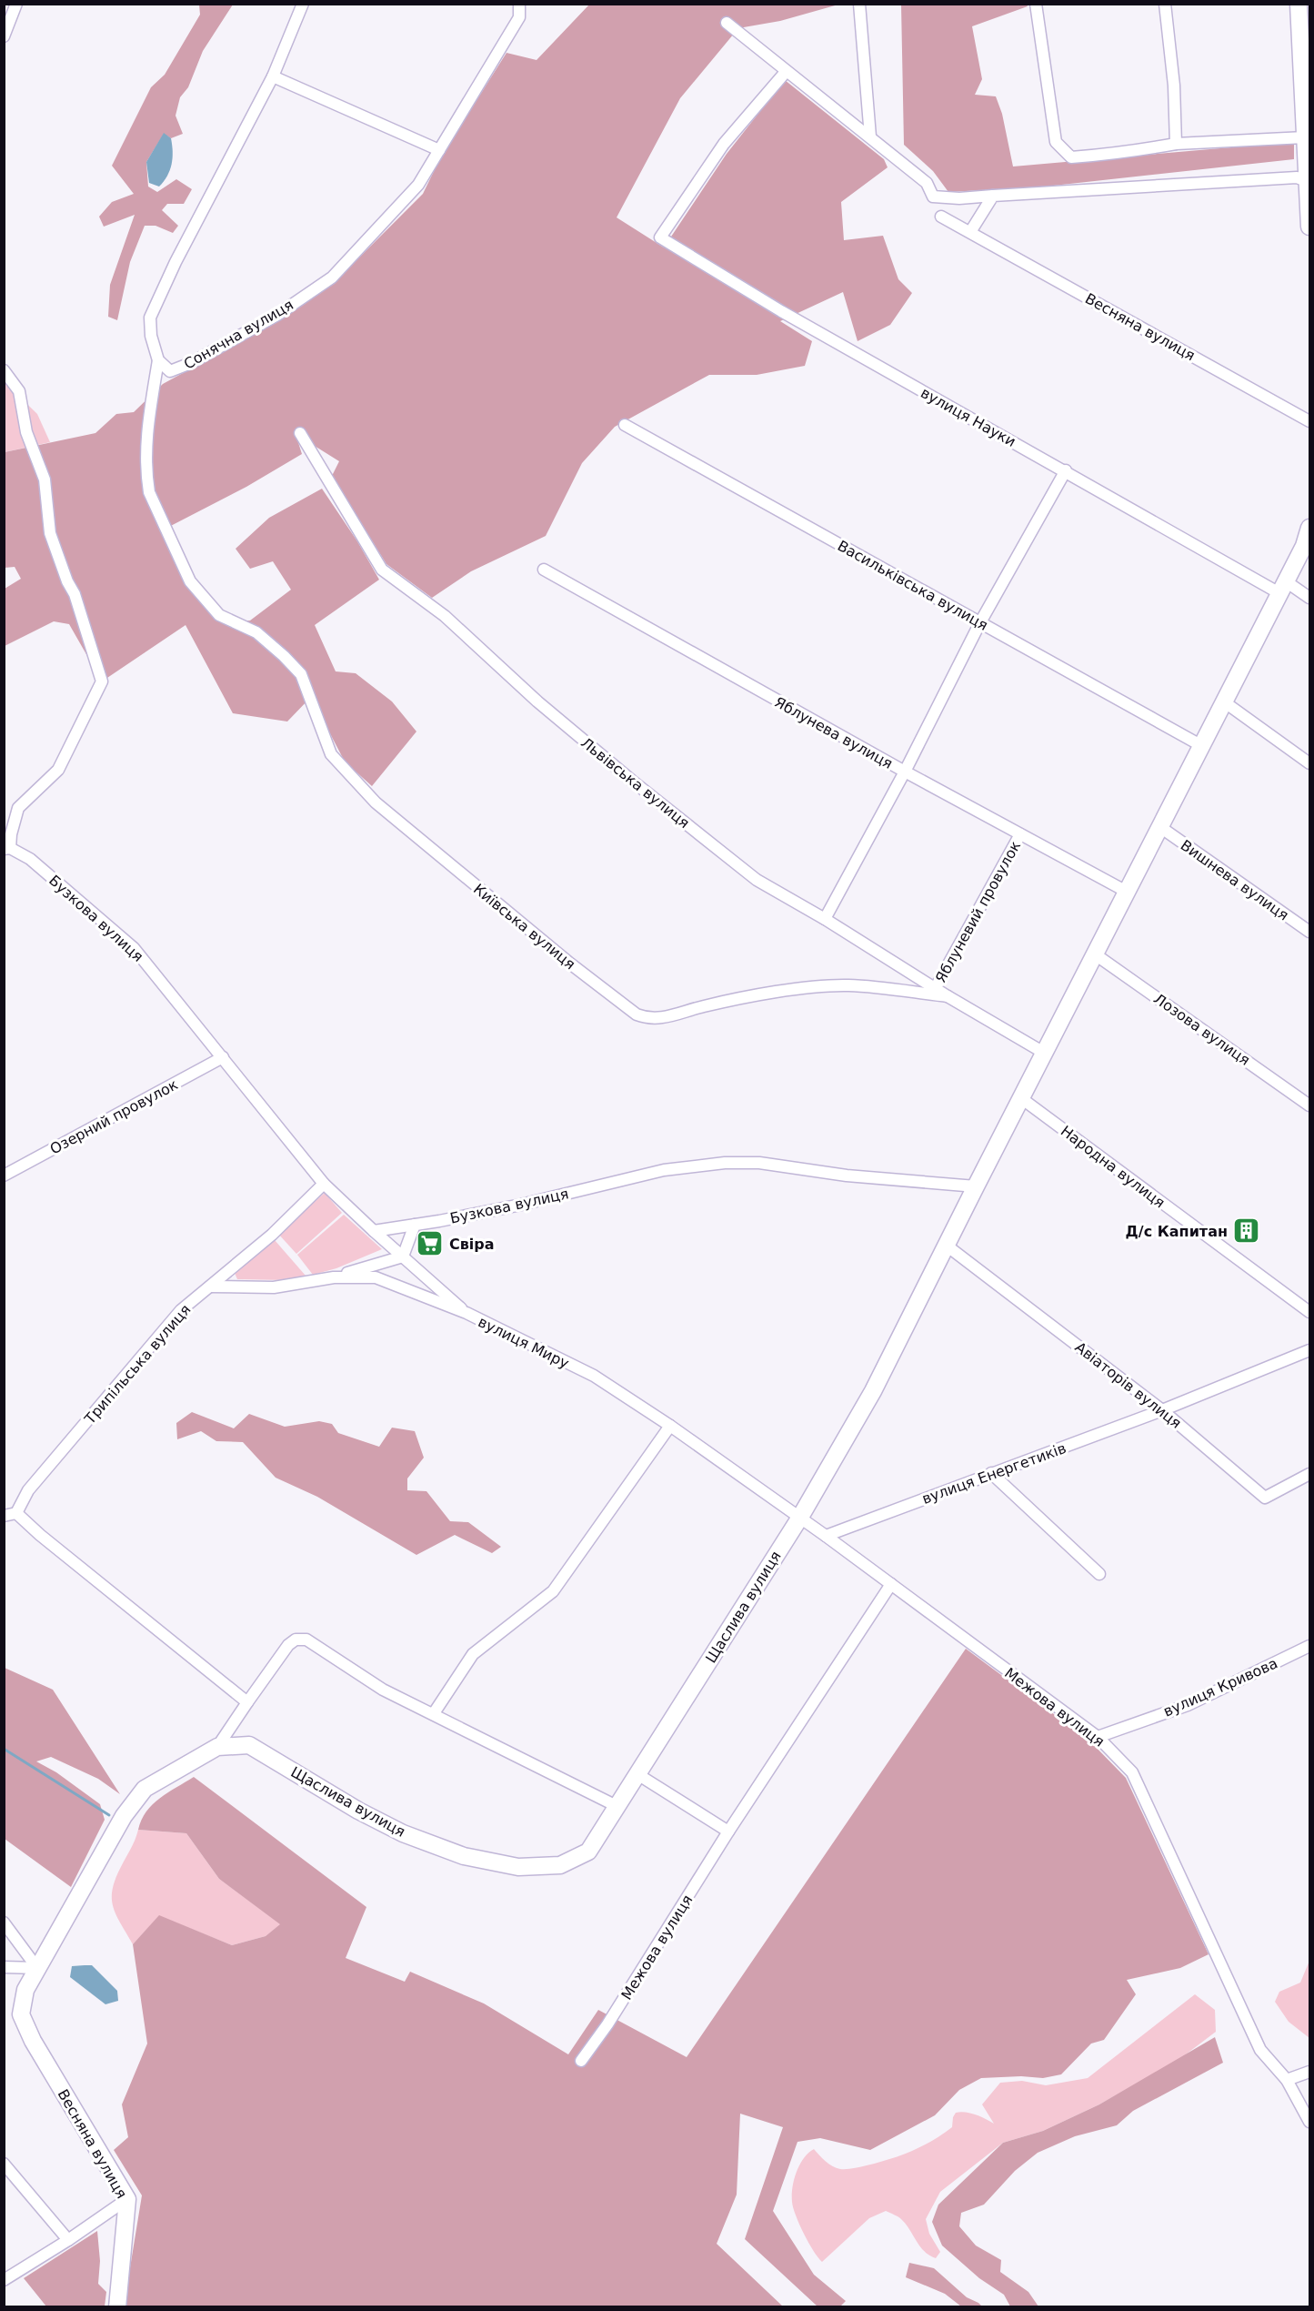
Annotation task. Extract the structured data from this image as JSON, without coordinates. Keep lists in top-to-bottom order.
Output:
{
  "streets": {
    "street": [
      "Весняна вулиця",
      "Сонячна вулиця",
      "вулиця Науки",
      "Васильківська вулиця",
      "Яблунева вулиця",
      "Львівська вулиця",
      "Вишнева вулиця",
      "Яблуневий провулок",
      "Бузкова вулиця",
      "Київська вулиця",
      "Лозова вулиця",
      "Озерний провулок",
      "Народна вулиця",
      "вулиця Миру",
      "Трипільська вулиця",
      "Авіаторів вулиця",
      "вулиця Енергетиків",
      "Щаслива вулиця",
      "вулиця Кривова",
      "Межова вулиця"
    ]
  },
  "crossings": [
    ["Весняна вулиця", "Щаслива вулиця"],
    ["Сонячна вулиця", "Київська вулиця"],
    ["вулиця Науки", "Щаслива вулиця"],
    ["Васильківська вулиця", "Щаслива вулиця"],
    ["Яблунева вулиця", "Яблуневий провулок"],
    ["Яблунева вулиця", "Щаслива вулиця"],
    ["Львівська вулиця", "Яблуневий провулок"],
    ["Львівська вулиця", "Київська вулиця"],
    ["Львівська вулиця", "Щаслива вулиця"],
    ["Вишнева вулиця", "Щаслива вулиця"],
    ["Бузкова вулиця", "Озерний провулок"],
    ["Бузкова вулиця", "Трипільська вулиця"],
    ["Бузкова вулиця", "Щаслива вулиця"],
    ["Лозова вулиця", "Щаслива вулиця"],
    ["Народна вулиця", "Щаслива вулиця"],
    ["вулиця Миру", "Трипільська вулиця"],
    ["вулиця Миру", "Щаслива вулиця"],
    ["вулиця Миру", "Межова вулиця"],
    ["Авіаторів вулиця", "вулиця Енергетиків"],
    ["Авіаторів вулиця", "Щаслива вулиця"],
    ["вулиця Енергетиків", "Межова вулиця"],
    ["Щаслива вулиця", "Межова вулиця"],
    ["вулиця Кривова", "Межова вулиця"]
  ],
  "places": {
    "building": ["Д/с Капитан"],
    "supermarket": ["Свіра"]
  }
}
